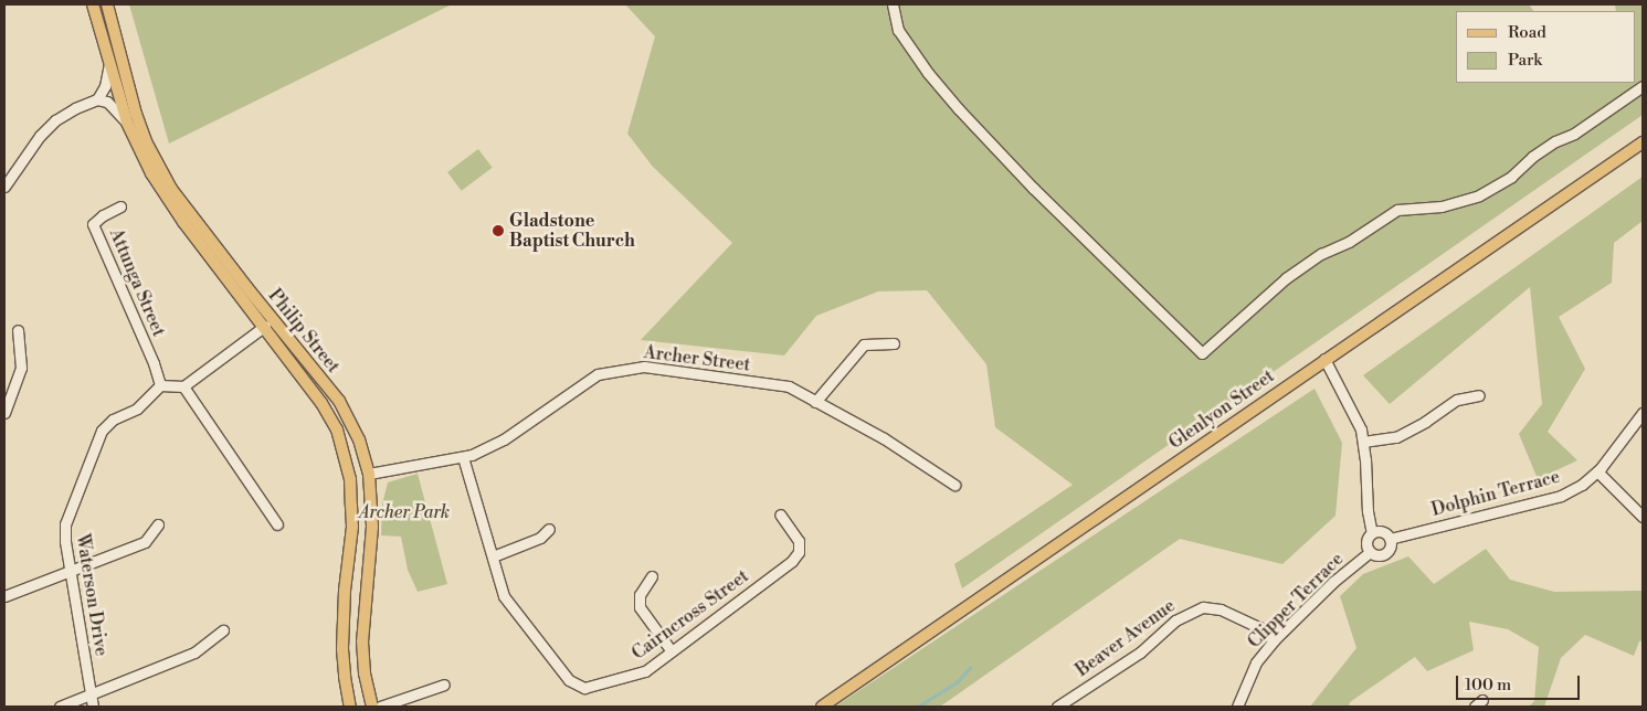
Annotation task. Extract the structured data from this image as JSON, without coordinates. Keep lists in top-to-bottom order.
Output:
{
  "streets": {
    "main road": ["Philip Street", "Glenlyon Street"],
    "street": [
      "Attunga Street",
      "Archer Street",
      "Dolphin Terrace",
      "Waterson Drive",
      "Clipper Terrace",
      "Cairncross Street",
      "Beaver Avenue"
    ]
  },
  "crossings": [
    ["Attunga Street", "Waterson Drive"],
    ["Philip Street", "Archer Street"],
    ["Archer Street", "Cairncross Street"],
    ["Dolphin Terrace", "Clipper Terrace"],
    ["Clipper Terrace", "Beaver Avenue"]
  ],
  "parks": ["Archer Park"],
  "places": ["Gladstone Baptist Church"],
  "legend": ["Road", "Park"],
  "scale_bar": "100 m"
}
